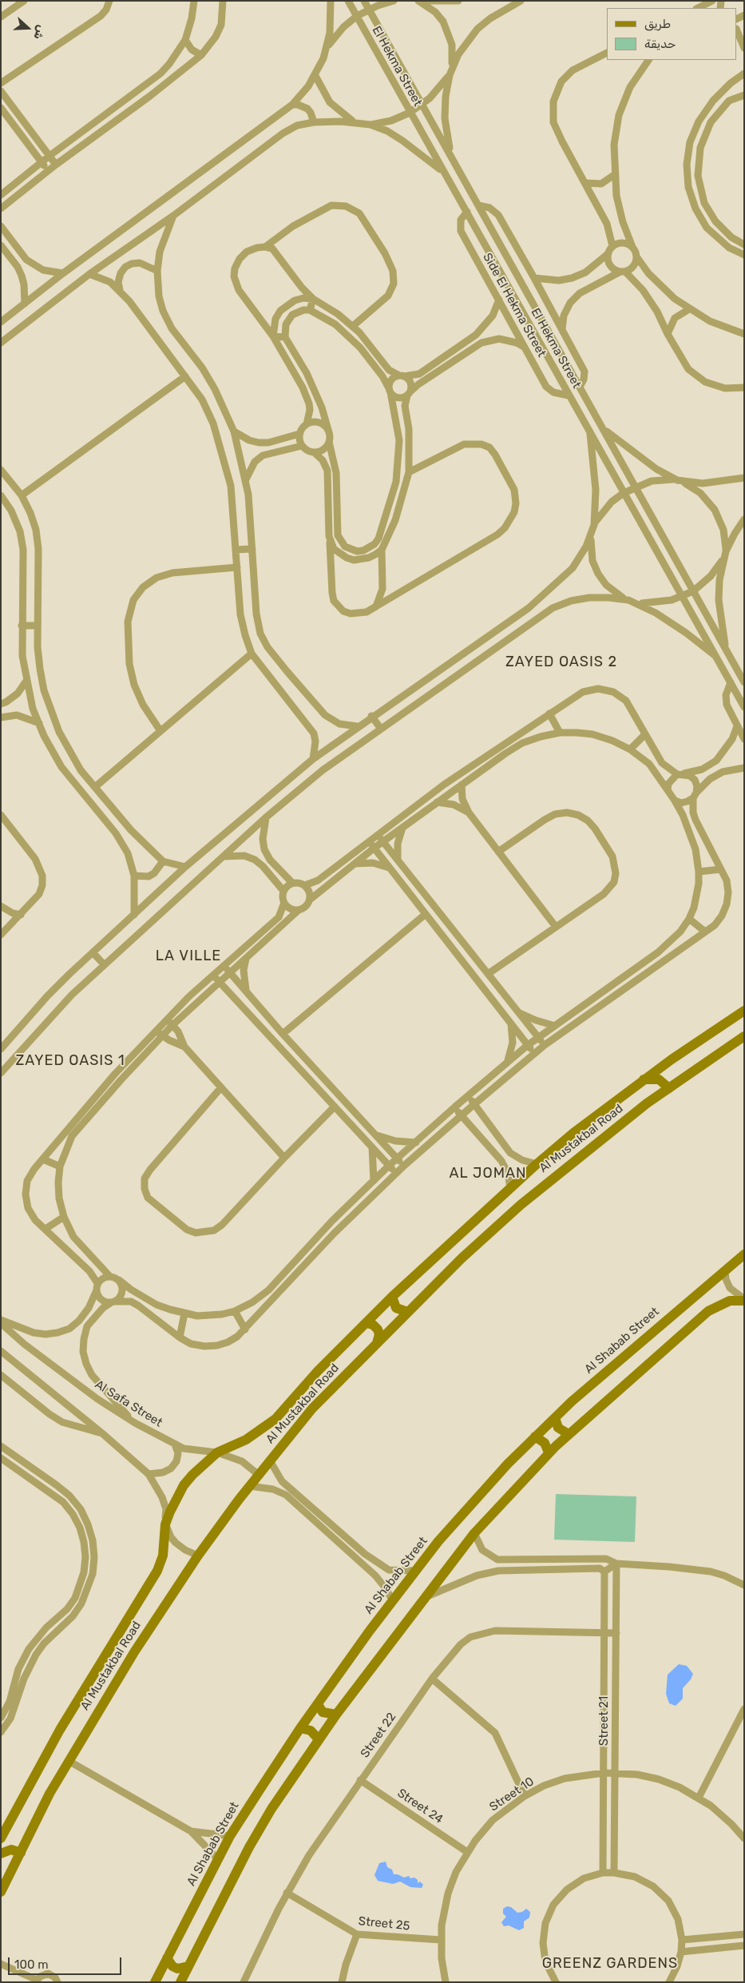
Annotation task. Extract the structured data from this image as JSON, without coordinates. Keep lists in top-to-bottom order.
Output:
{
  "streets": {
    "main road": ["Al Mustakbal Road", "Al Shabab Street"],
    "street": [
      "El Hekma Street",
      "Side El Hekma Street",
      "Al Safa Street",
      "Street 21",
      "Street 22",
      "Street 10",
      "Street 24",
      "Street 25"
    ]
  },
  "crossings": [
    ["El Hekma Street", "Side El Hekma Street"],
    ["Al Mustakbal Road", "Al Safa Street"],
    ["Street 21", "Street 22"],
    ["Street 21", "Street 10"],
    ["Street 22", "Street 24"],
    ["Street 22", "Street 25"],
    ["Street 10", "Street 24"],
    ["Street 10", "Street 25"]
  ],
  "districts": [
    "ZAYED OASIS 2",
    "LA VILLE",
    "ZAYED OASIS 1",
    "AL JOMAN",
    "GREENZ GARDENS"
  ],
  "legend": ["طريق", "حديقة"],
  "scale_bar": "100 m",
  "north": "right"
}
